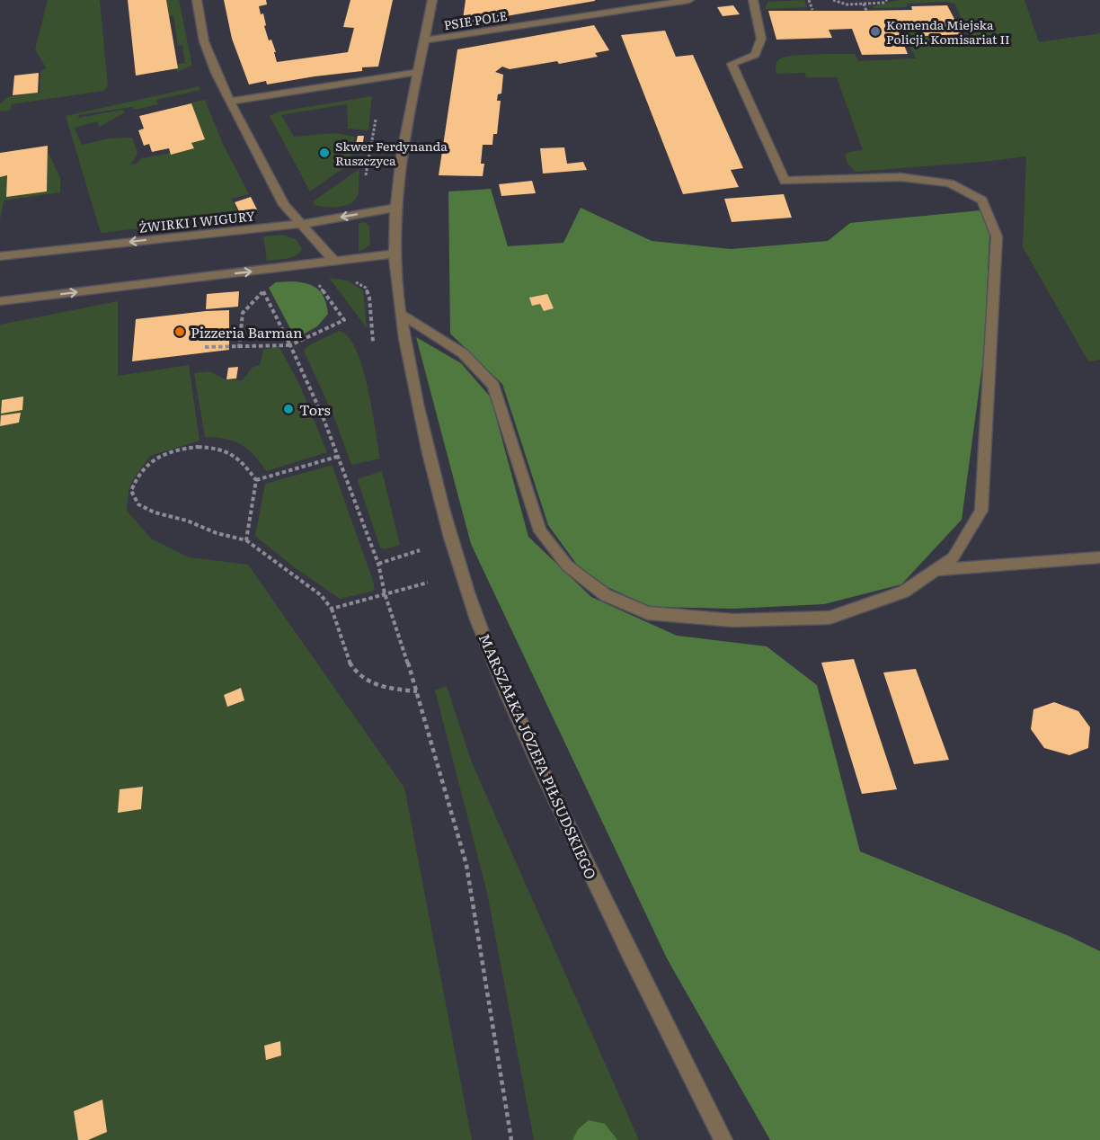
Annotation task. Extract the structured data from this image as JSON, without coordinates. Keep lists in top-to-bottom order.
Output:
{
  "streets": {
    "street": ["PSIE POLE", "ŻWIRKI I WIGURY", "MARSZAŁKA JÓZEFA PIŁSUDSKIEGO"]
  },
  "crossings": [
    ["PSIE POLE", "MARSZAŁKA JÓZEFA PIŁSUDSKIEGO"],
    ["ŻWIRKI I WIGURY", "MARSZAŁKA JÓZEFA PIŁSUDSKIEGO"]
  ],
  "places": [
    "Komenda Miejska Policji. Komisariat II",
    "Skwer Ferdynanda Ruszczyca",
    "Pizzeria Barman",
    "Tors"
  ]
}
